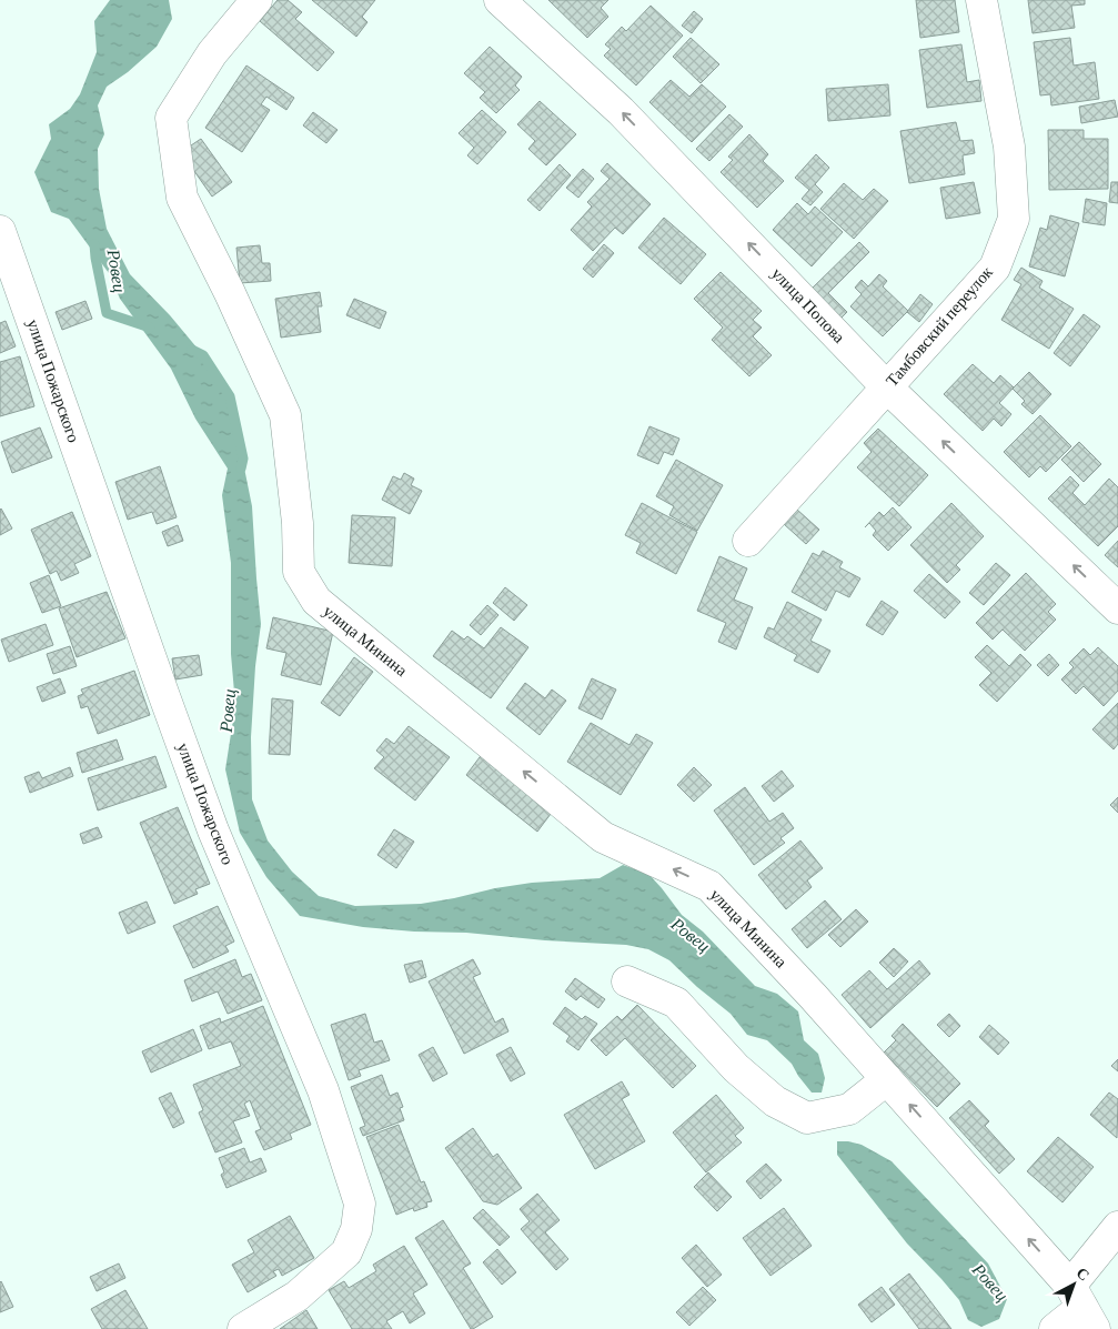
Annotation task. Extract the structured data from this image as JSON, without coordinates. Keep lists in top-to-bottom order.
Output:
{
  "streets": {
    "street": [
      "улица Попова",
      "Тамбовский переулок",
      "улица Пожарского",
      "улица Минина"
    ]
  },
  "crossings": [
    ["улица Попова", "Тамбовский переулок"]
  ],
  "one_way": ["улица Попова", "улица Минина"],
  "water": ["Ровец"],
  "north": "top right"
}
